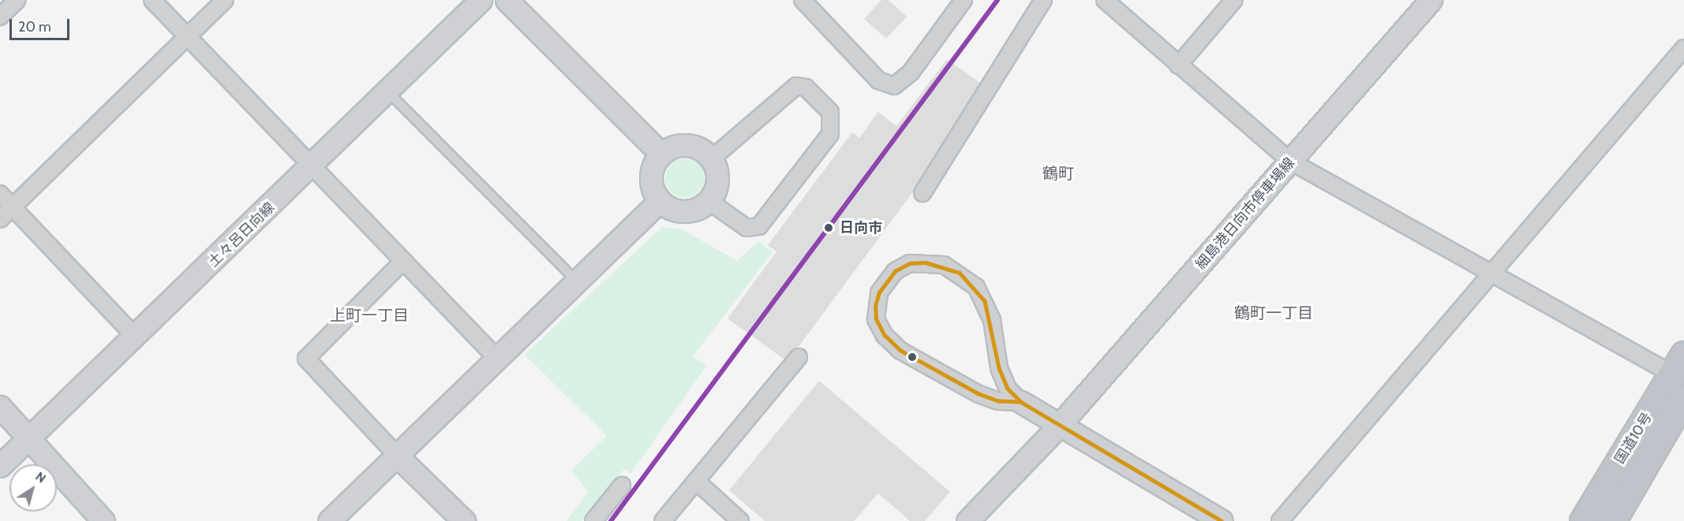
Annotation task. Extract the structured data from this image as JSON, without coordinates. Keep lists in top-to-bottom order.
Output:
{
  "streets": {
    "highway": ["国道10号"],
    "street": ["細島港日向市停車場線", "土々呂日向線"]
  },
  "districts": ["鶴町", "鶴町一丁目", "上町一丁目"],
  "places": ["日向市"],
  "scale_bar": "20 m",
  "north": "top right"
}
